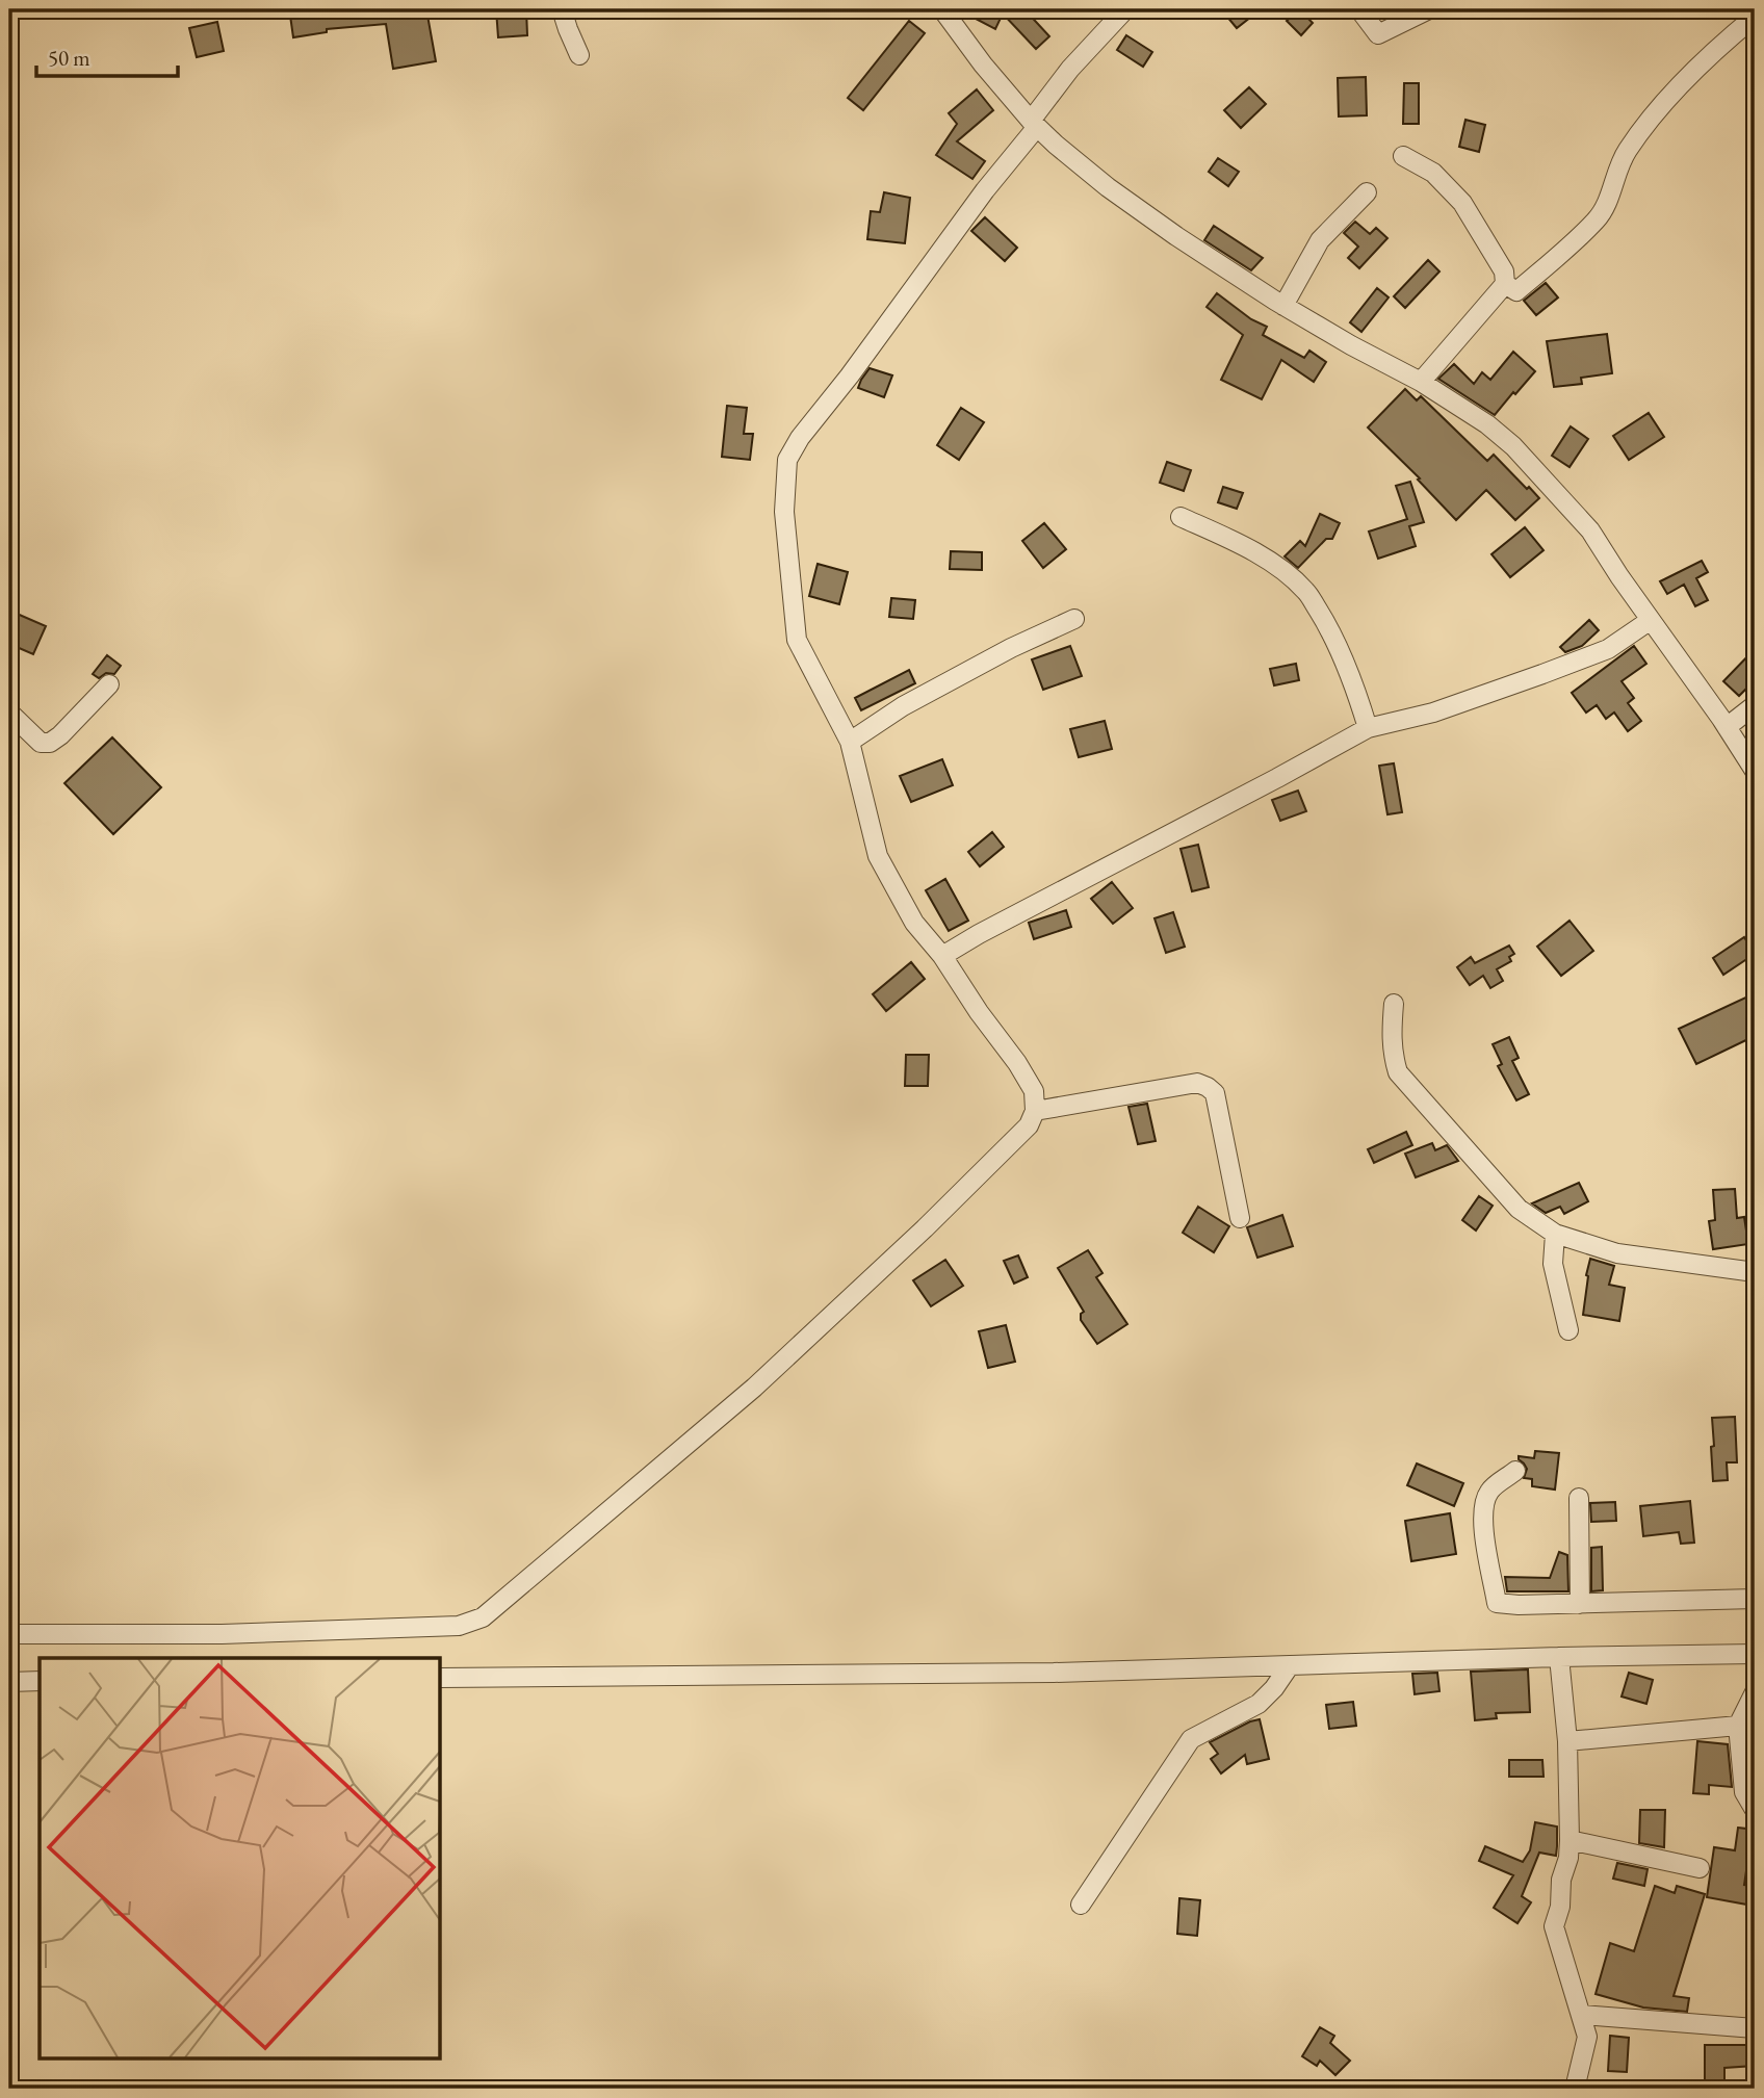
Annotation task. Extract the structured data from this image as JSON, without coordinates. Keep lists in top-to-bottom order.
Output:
{
  "scale_bar": "50 m"
}
